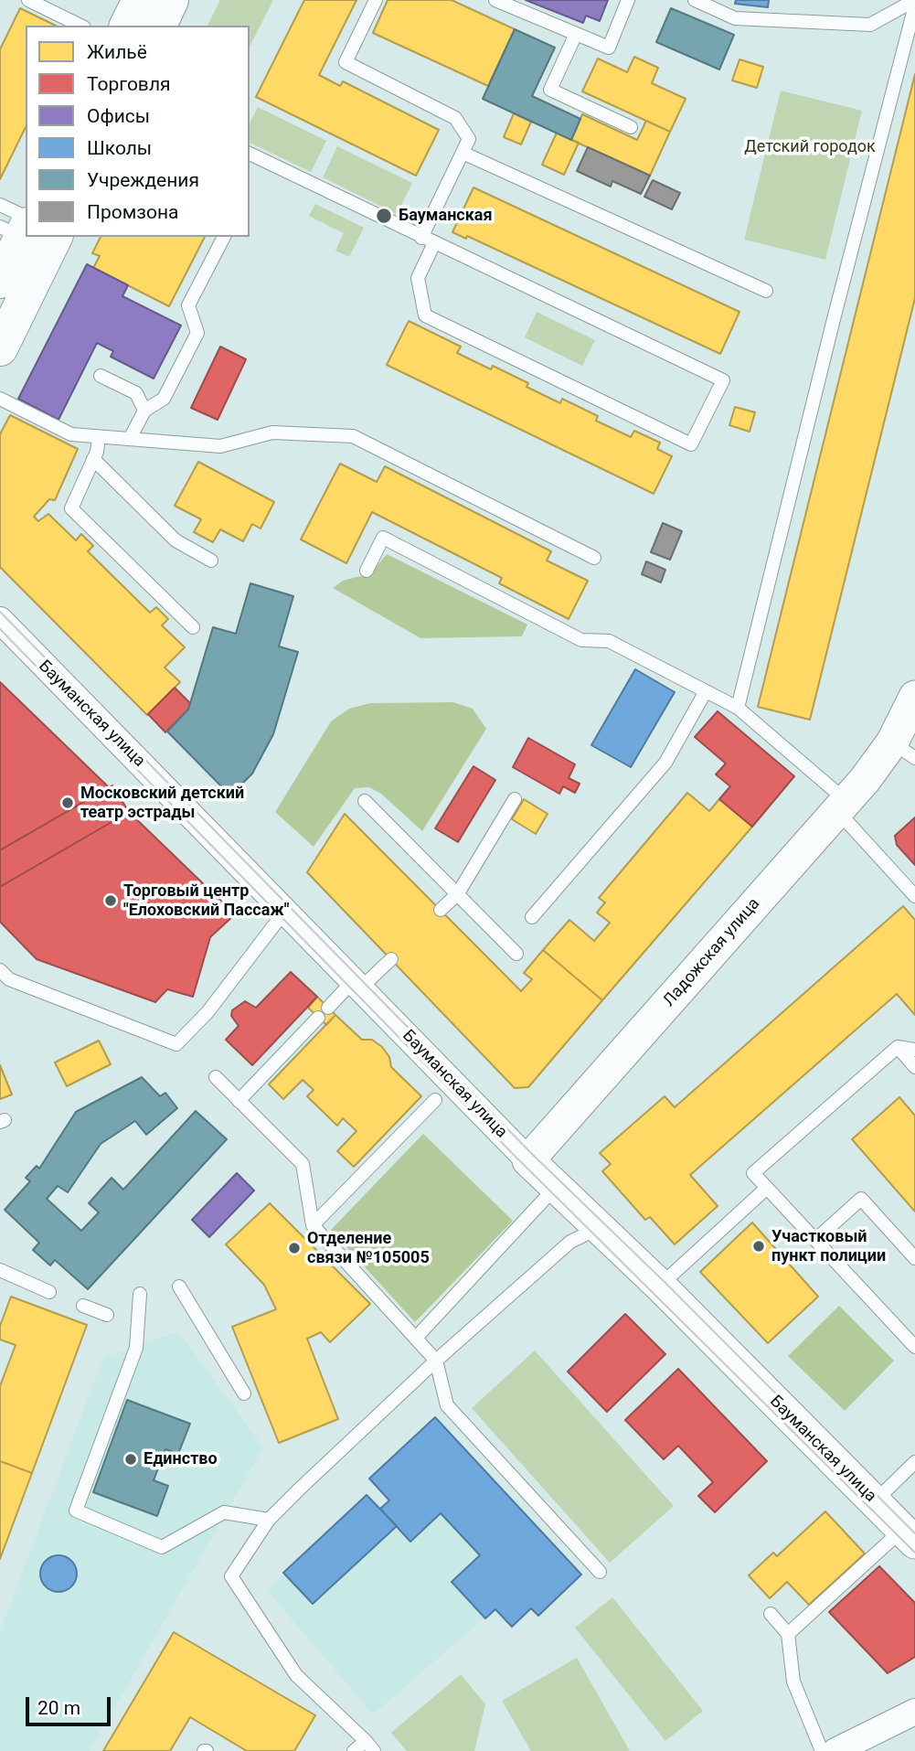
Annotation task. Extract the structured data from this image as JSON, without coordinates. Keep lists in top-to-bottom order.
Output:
{
  "streets": {
    "street": ["Бауманская улица", "Ладожская улица"]
  },
  "crossings": [
    ["Бауманская улица", "Ладожская улица"]
  ],
  "parks": ["Детский городок"],
  "places": [
    "Бауманская",
    "Московский детский театр эстрады",
    "Торговый центр \"Елоховский Пассаж\"",
    "Участковый пункт полиции",
    "Отделение связи №105005",
    "Единство"
  ],
  "legend": [
    "Жильё",
    "Торговля",
    "Офисы",
    "Школы",
    "Учреждения",
    "Промзона"
  ],
  "scale_bar": "20 m"
}
